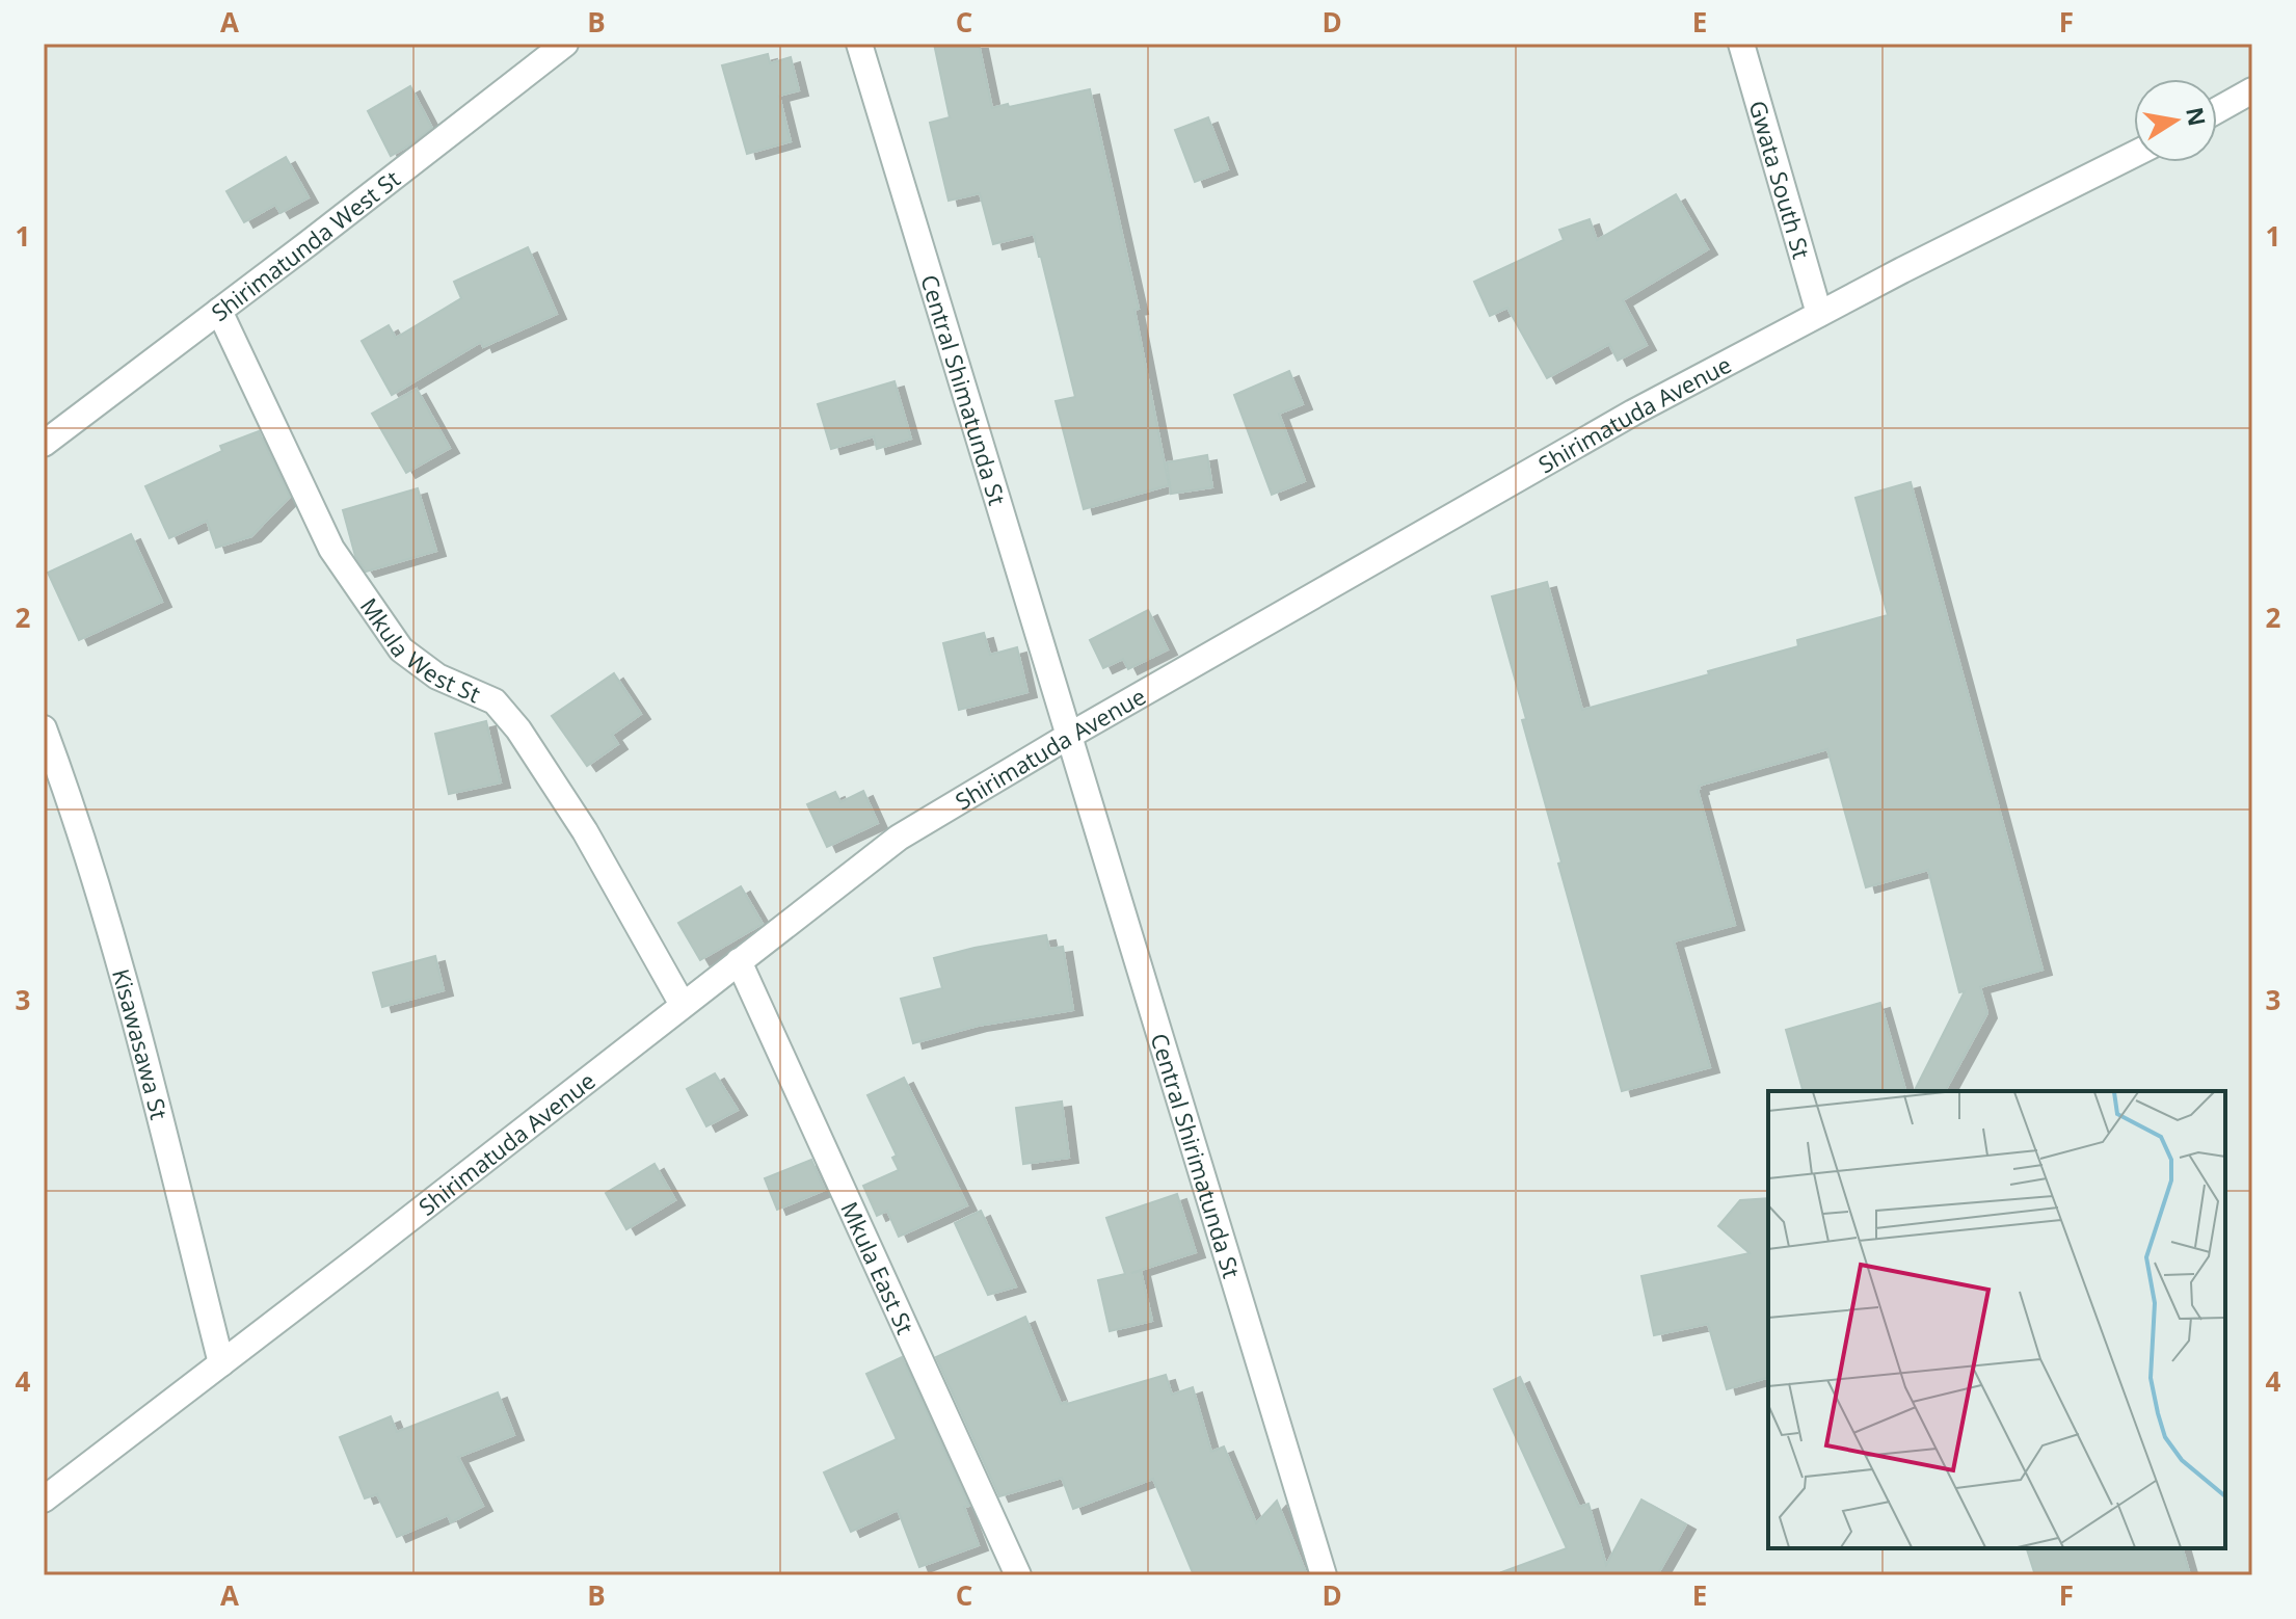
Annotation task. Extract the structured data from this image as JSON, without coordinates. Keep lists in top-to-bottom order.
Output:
{
  "streets": {
    "street": [
      "Gwata South St",
      "Shirimatunda West St",
      "Central Shimatunda St",
      "Shirimatuda Avenue",
      "Mkula West St",
      "Kisawasawa St",
      "Central Shirimatunda St",
      "Mkula East St"
    ]
  },
  "crossings": [
    ["Gwata South St", "Shirimatuda Avenue"],
    ["Shirimatunda West St", "Mkula West St"],
    ["Central Shimatunda St", "Shirimatuda Avenue"],
    ["Central Shimatunda St", "Central Shirimatunda St"],
    ["Shirimatuda Avenue", "Mkula West St"],
    ["Shirimatuda Avenue", "Kisawasawa St"],
    ["Shirimatuda Avenue", "Central Shirimatunda St"],
    ["Shirimatuda Avenue", "Mkula East St"]
  ],
  "north": "right",
  "grid": {
    "columns": [
      "A",
      "B",
      "C",
      "D",
      "E",
      "F"
    ],
    "rows": [
      "1",
      "2",
      "3",
      "4"
    ]
  }
}
